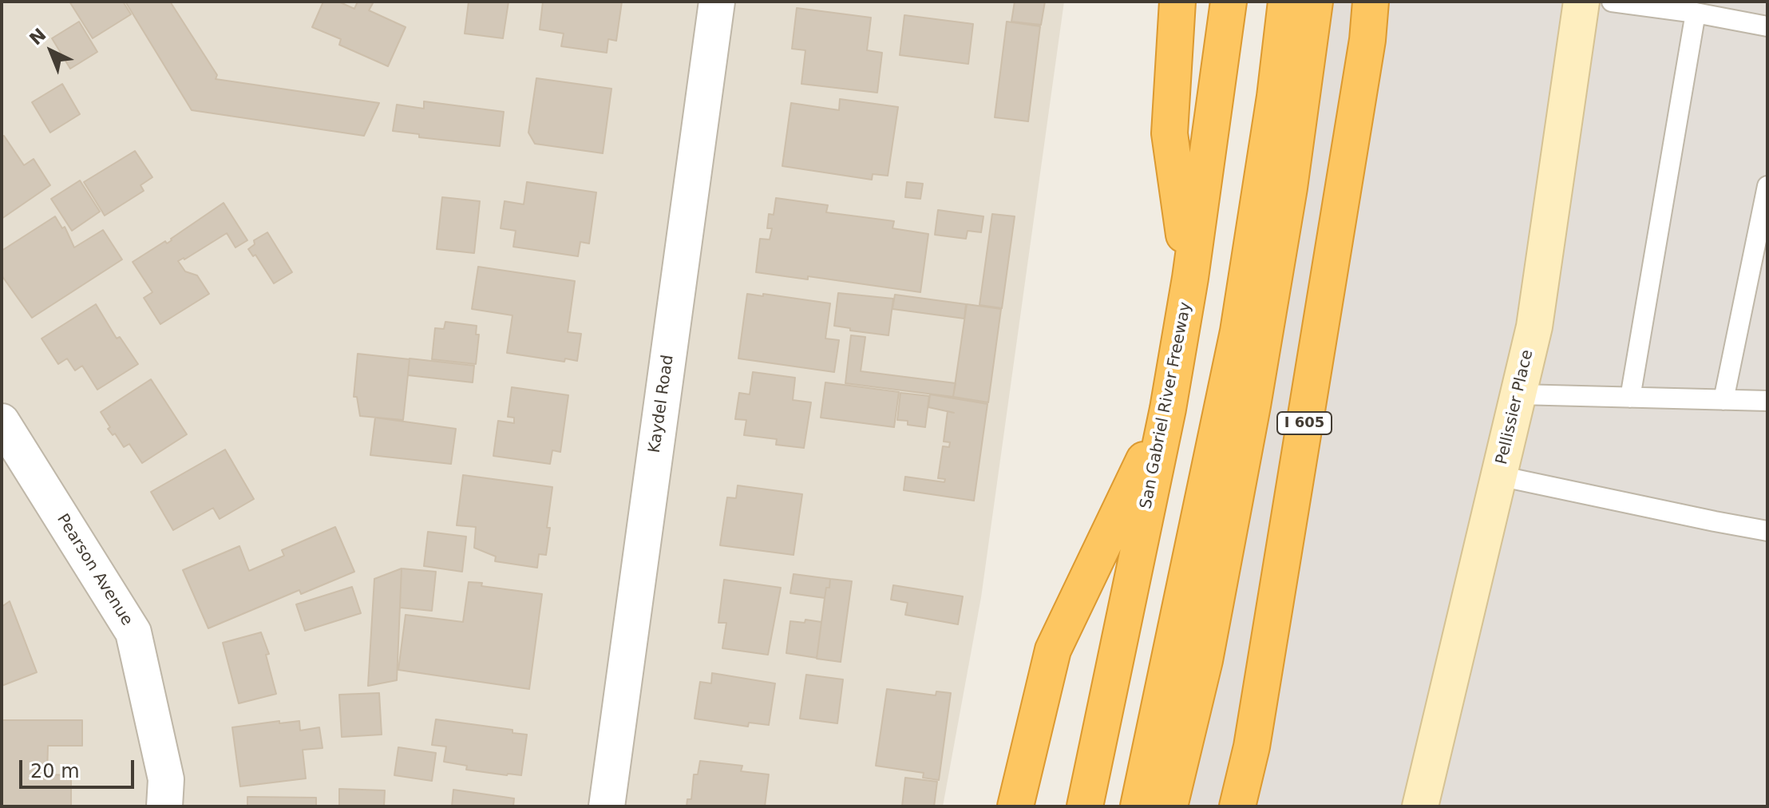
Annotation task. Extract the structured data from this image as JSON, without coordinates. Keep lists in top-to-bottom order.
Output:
{
  "streets": {
    "highway": ["San Gabriel River Freeway", "I 605"],
    "main road": ["Pellissier Place"],
    "street": ["Kaydel Road", "Pearson Avenue"]
  },
  "scale_bar": "20 m",
  "north": "top left"
}
